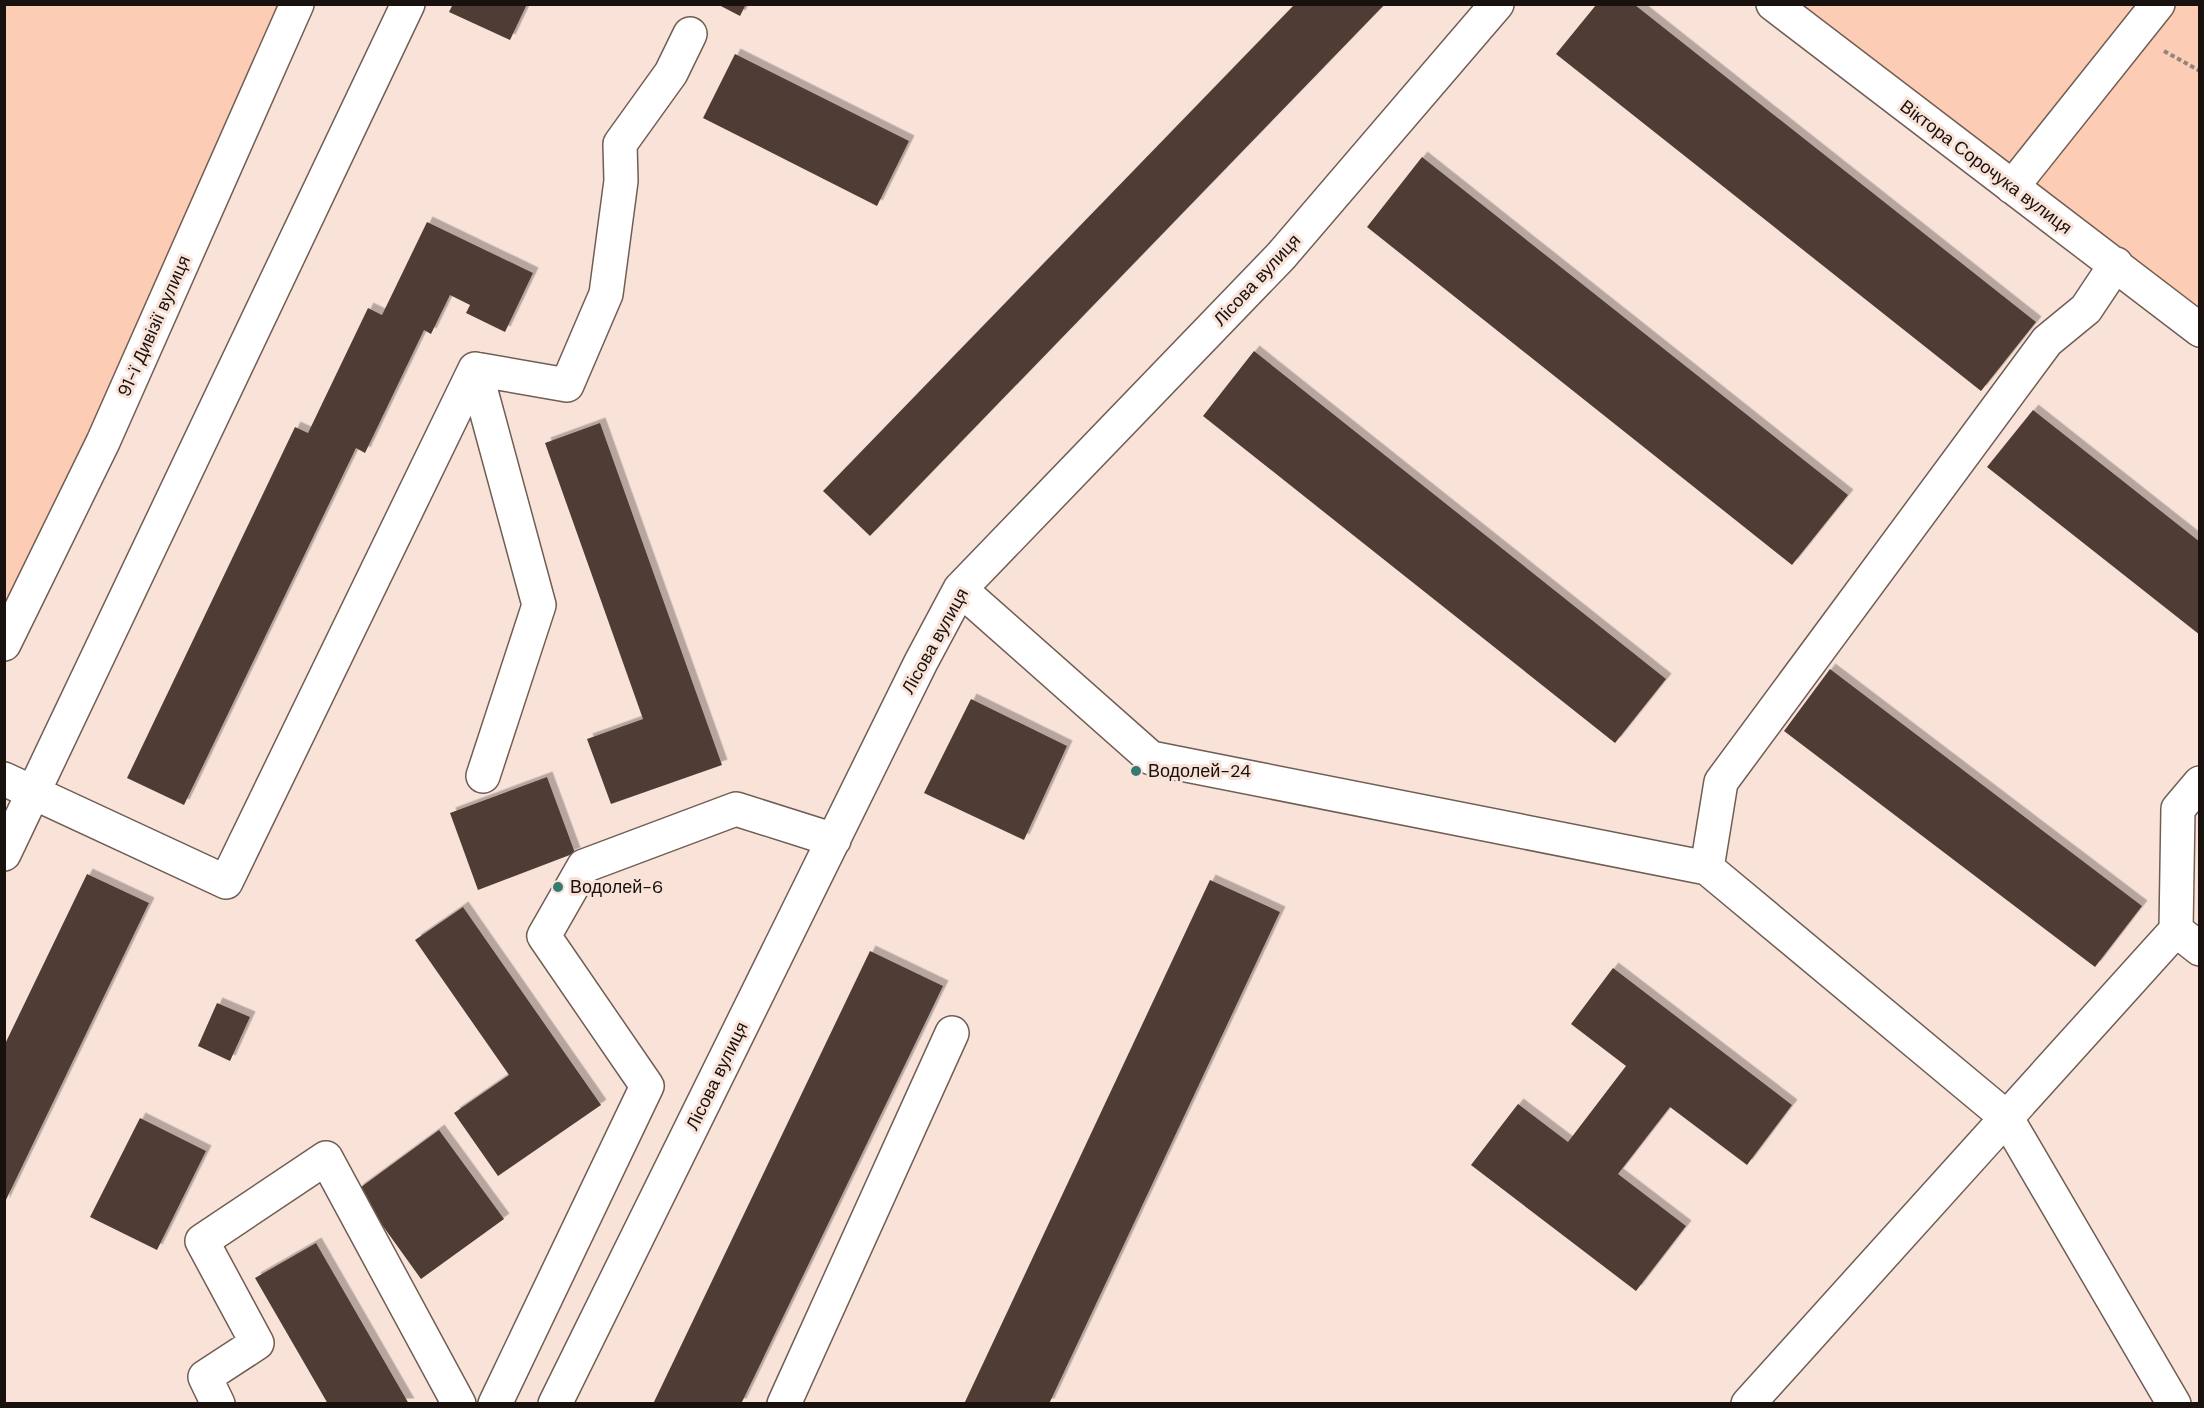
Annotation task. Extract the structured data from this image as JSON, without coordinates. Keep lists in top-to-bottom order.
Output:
{
  "streets": {
    "street": ["Віктора Сорочука вулиця", "Лісова вулиця", "91-ї Дивізії вулиця"]
  },
  "places": ["Водолей-24", "Водолей-6"]
}
